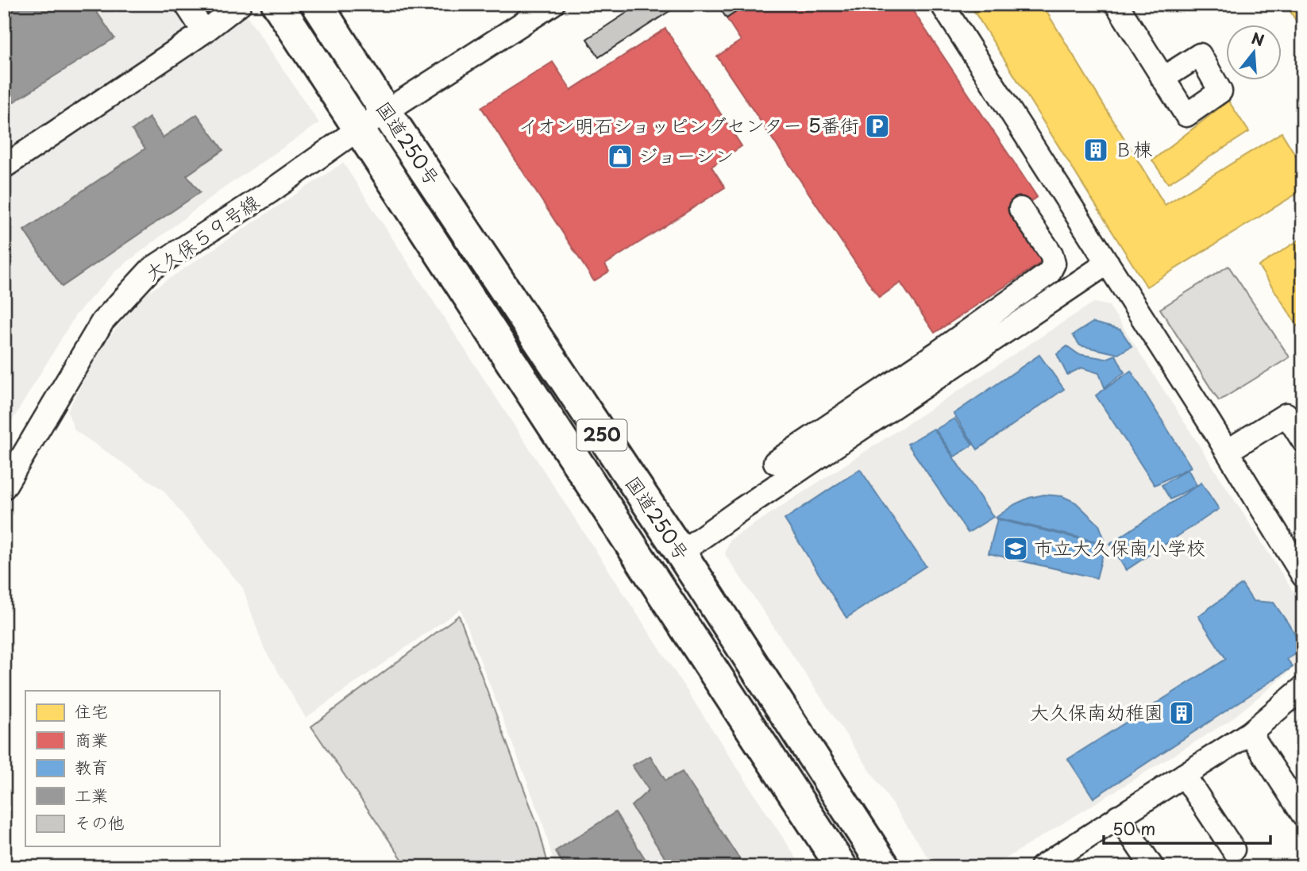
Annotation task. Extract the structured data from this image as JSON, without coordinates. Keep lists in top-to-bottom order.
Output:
{
  "streets": {
    "highway": ["国道250号", "250"],
    "street": ["大久保５９号線"]
  },
  "crossings": [
    ["国道250号", "大久保５９号線"]
  ],
  "places": {
    "parking": ["イオン明石ショッピングセンター 5番街"],
    "building": ["Ｂ棟", "大久保南幼稚園"],
    "shop": ["ジョーシン"],
    "school or university": ["市立大久保南小学校"]
  },
  "legend": [
    "住宅",
    "商業",
    "教育",
    "工業",
    "その他"
  ],
  "scale_bar": "50 m",
  "north": "top"
}
